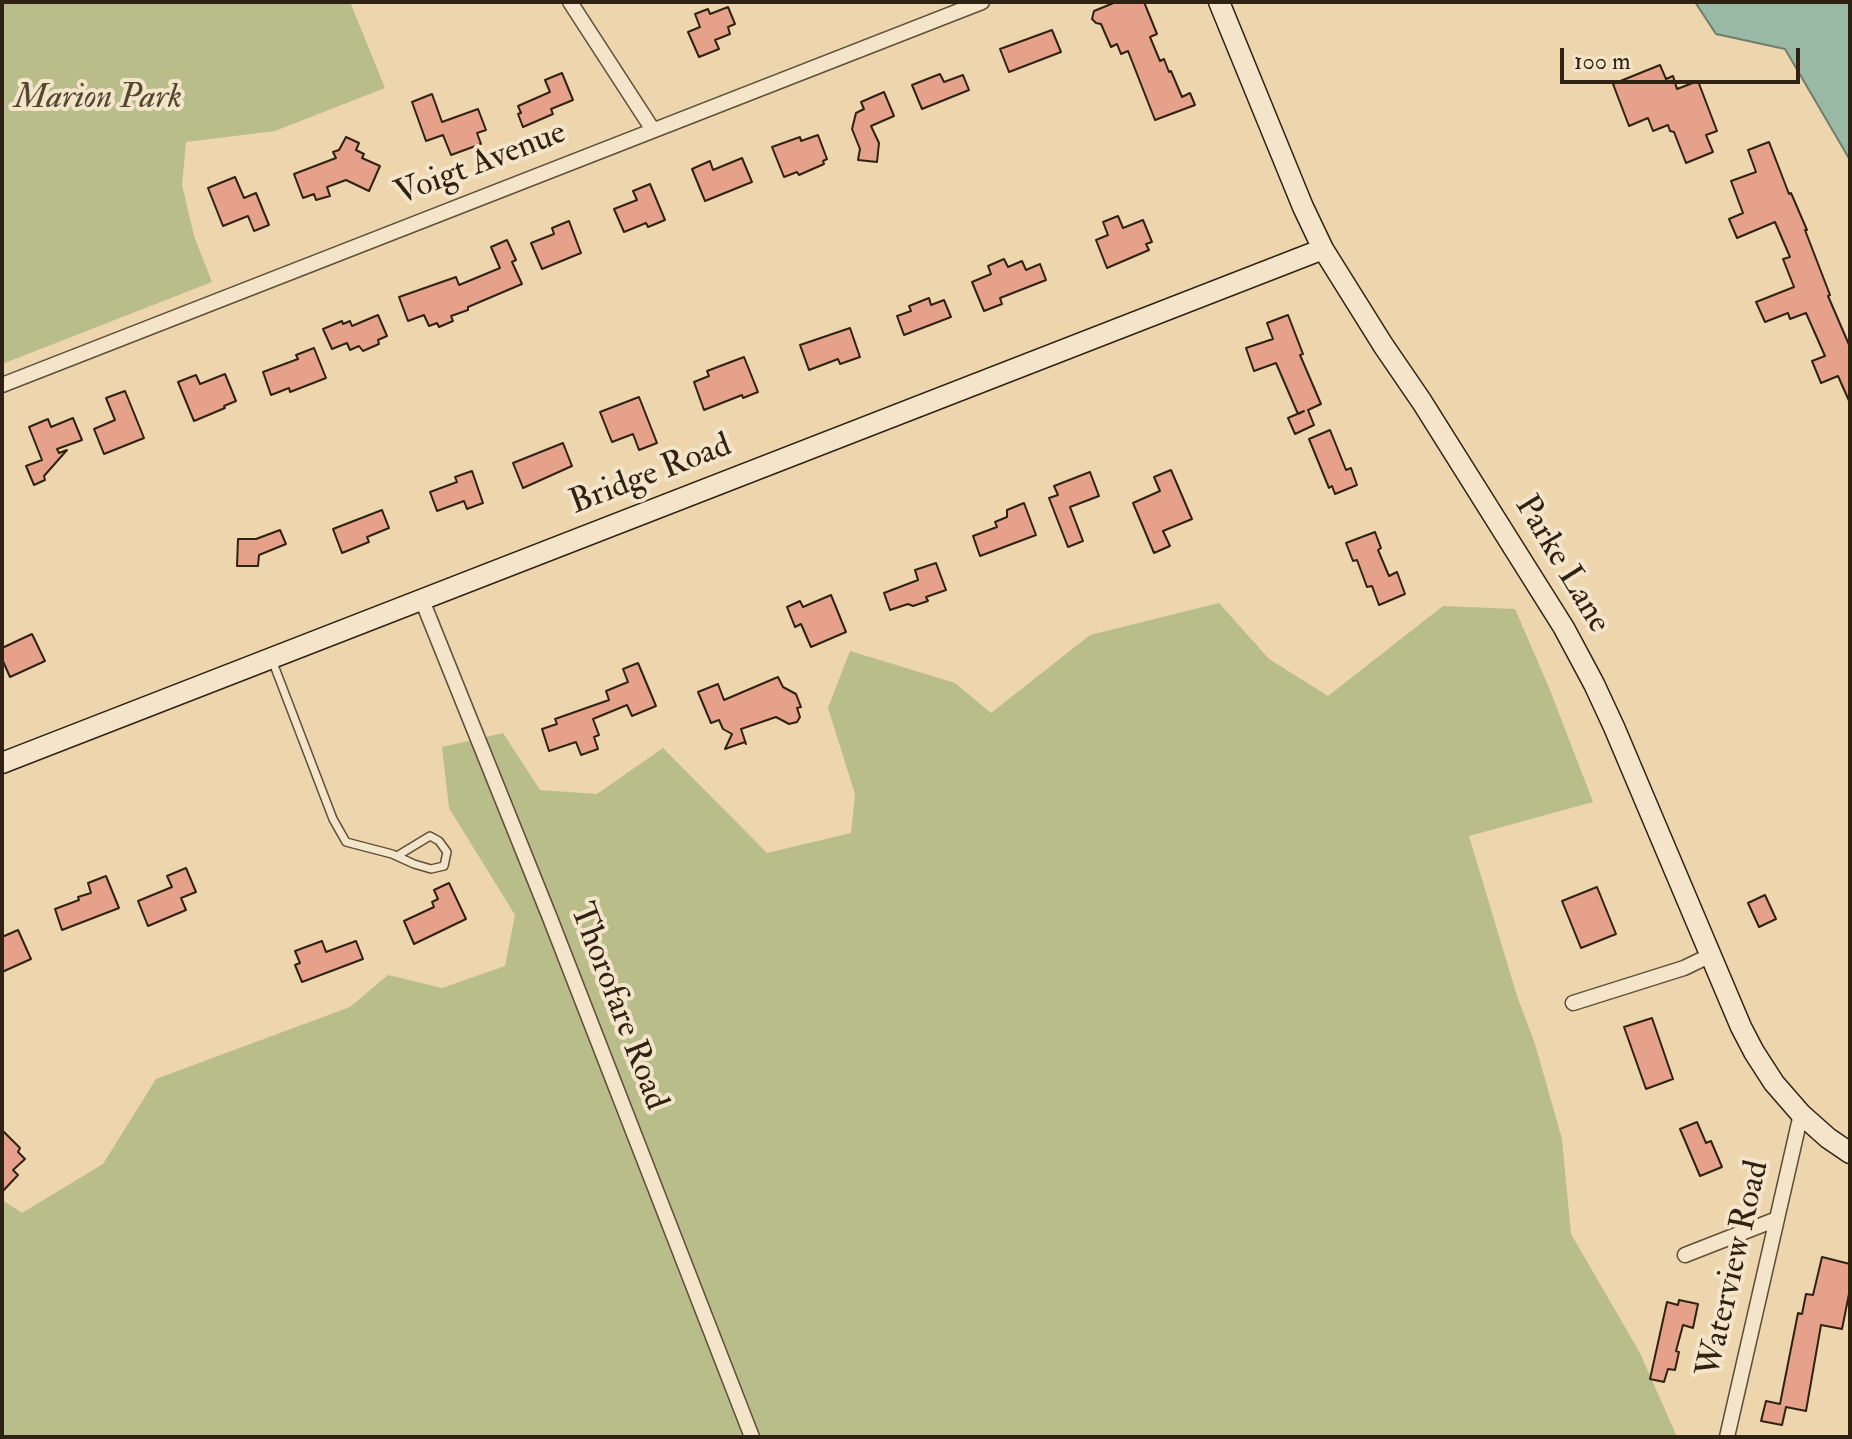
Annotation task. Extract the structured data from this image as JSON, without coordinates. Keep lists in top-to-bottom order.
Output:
{
  "streets": {
    "main road": ["Bridge Road", "Parke Lane"],
    "street": ["Voigt Avenue", "Thorofare Road", "Waterview Road"]
  },
  "crossings": [
    ["Bridge Road", "Parke Lane"],
    ["Bridge Road", "Thorofare Road"],
    ["Parke Lane", "Waterview Road"]
  ],
  "parks": ["Marion Park"],
  "scale_bar": "100 m"
}
